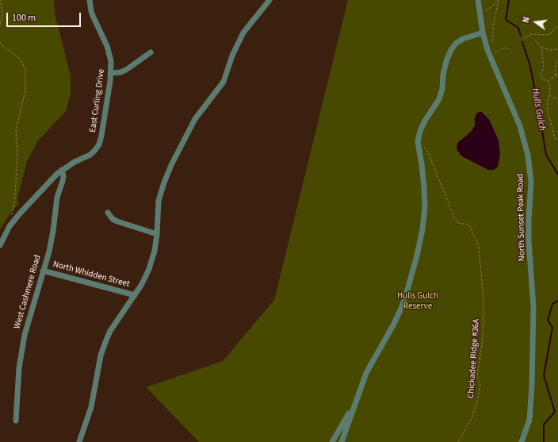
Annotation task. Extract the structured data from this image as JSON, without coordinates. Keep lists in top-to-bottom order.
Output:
{
  "streets": {
    "street": [
      "East Curling Drive",
      "North Sunset Peak Road",
      "North Whidden Street",
      "West Cashmere Road"
    ],
    "path": ["Chickadee Ridge #36A"]
  },
  "crossings": [
    ["East Curling Drive", "West Cashmere Road"],
    ["North Whidden Street", "West Cashmere Road"]
  ],
  "water": ["Hulls Gulch"],
  "parks": ["Hulls Gulch Reserve"],
  "scale_bar": "100 m",
  "north": "left"
}
